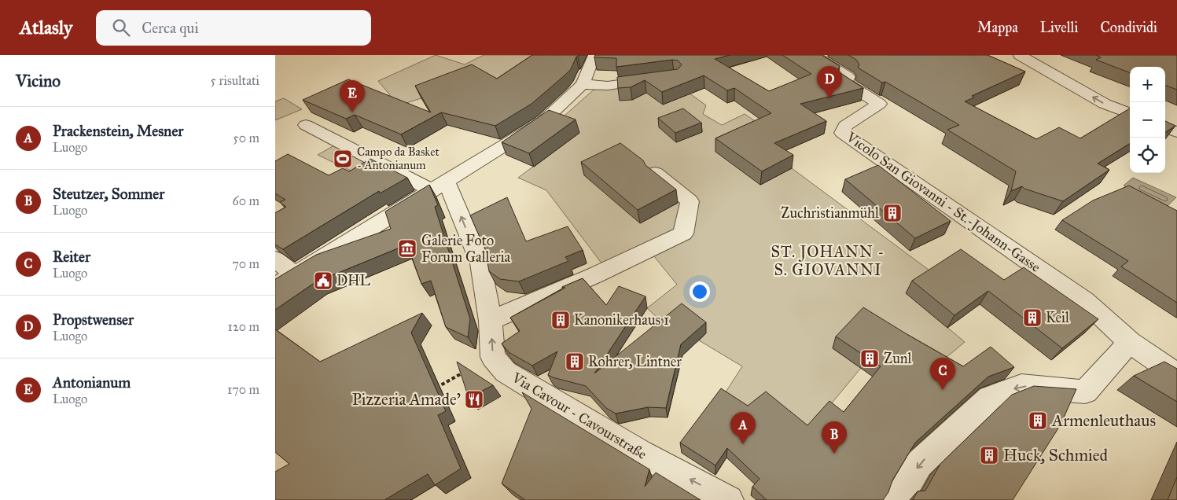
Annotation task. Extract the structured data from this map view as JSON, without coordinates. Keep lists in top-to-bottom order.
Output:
{
  "streets": {
    "street": ["Vicolo San Giovanni - St.-Johann-Gasse", "Via Cavour - Cavourstraße"]
  },
  "one_way": ["Via Cavour - Cavourstraße"],
  "districts": ["ST. JOHANN - S. GIOVANNI"],
  "places": {
    "sports": ["Campo da Basket - Antonianum"],
    "building": [
      "Zuchristianmühl",
      "Keil",
      "Kanonikerhaus 1",
      "Zunl",
      "Rohrer, Lintner",
      "Armenleuthaus",
      "Huck, Schmied"
    ],
    "museum": ["Galerie Foto Forum Galleria"],
    "public building": ["DHL"],
    "restaurant": ["Pizzeria Amade'"]
  },
  "page": {
    "header": "Atlasly",
    "search": "Cerca qui",
    "nav": ["Mappa", "Livelli", "Condividi"],
    "heading": ["Vicino", "5 risultati"],
    "pins": [
      "D",
      "E",
      "C",
      "A",
      "B"
    ],
    "map_buttons": ["+", "−"],
    "list": [
      {
        "mark": "A",
        "name": "Prackenstein, Mesner",
        "note": "Luogo",
        "value": "50 m"
      },
      {
        "mark": "B",
        "name": "Steutzer, Sommer",
        "note": "Luogo",
        "value": "60 m"
      },
      {
        "mark": "C",
        "name": "Reiter",
        "note": "Luogo",
        "value": "70 m"
      },
      {
        "mark": "D",
        "name": "Propstwenser",
        "note": "Luogo",
        "value": "120 m"
      },
      {
        "mark": "E",
        "name": "Antonianum",
        "note": "Luogo",
        "value": "170 m"
      }
    ]
  }
}
